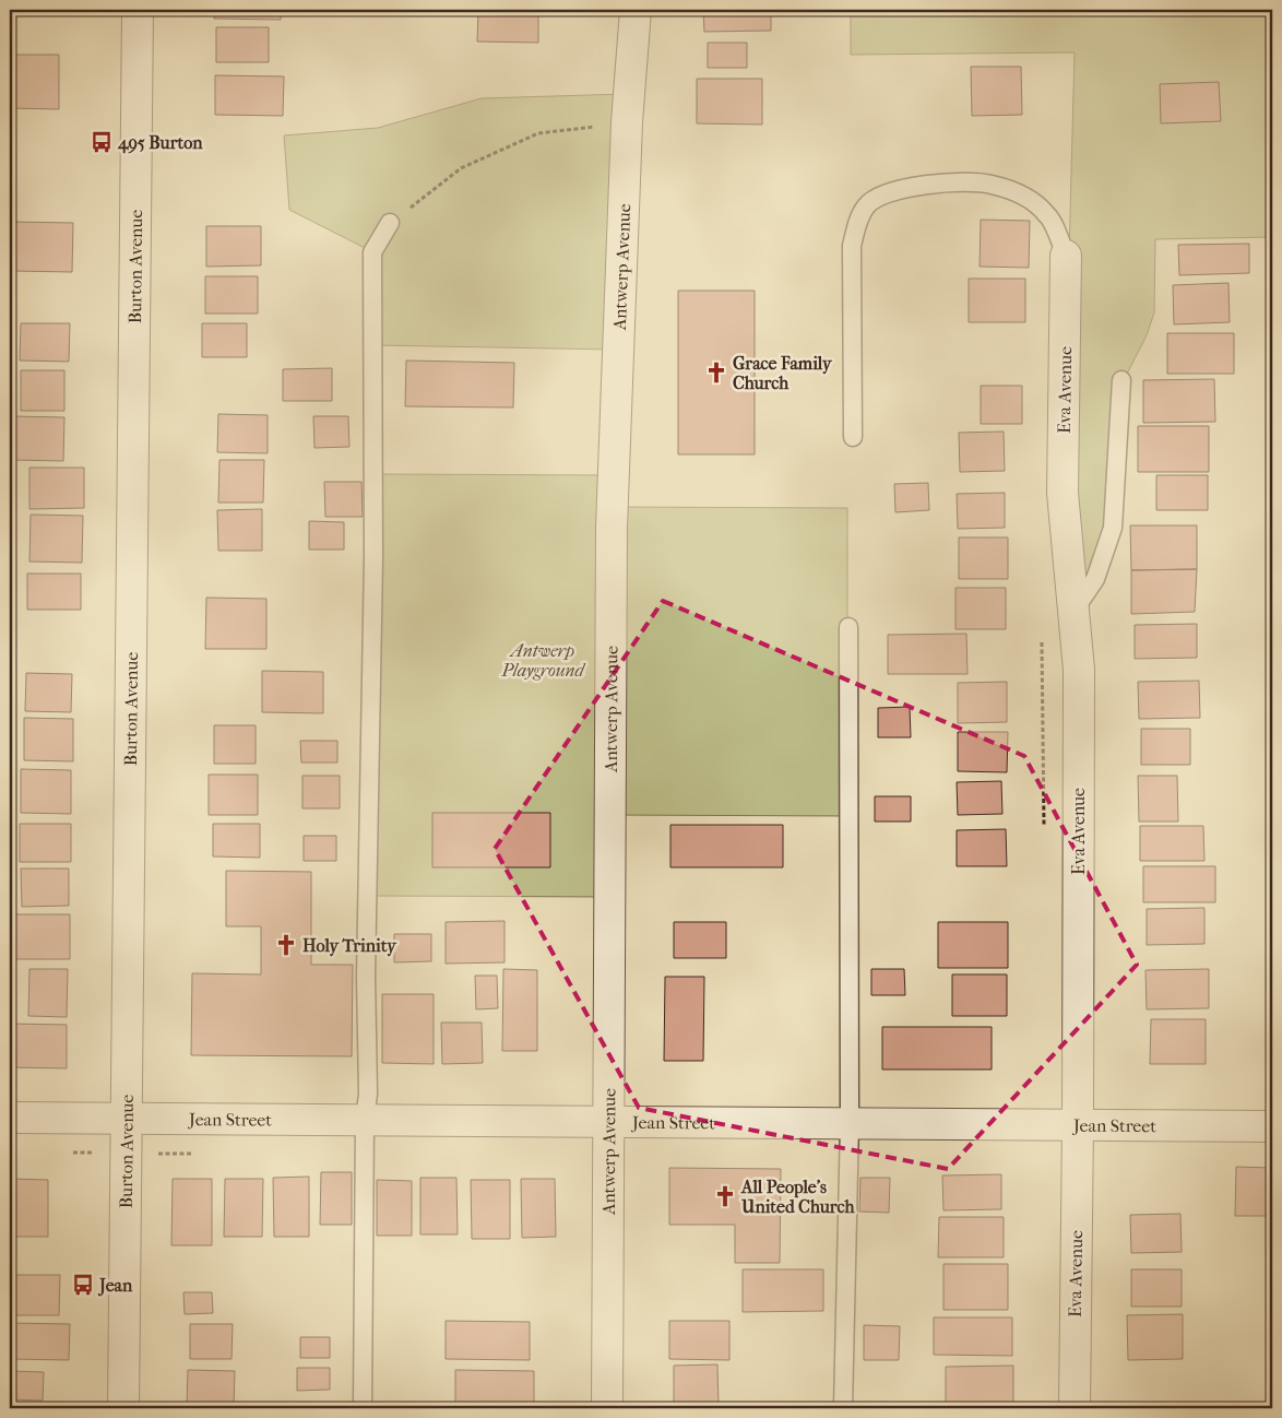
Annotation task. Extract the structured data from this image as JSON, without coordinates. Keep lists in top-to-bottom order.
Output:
{
  "streets": {
    "street": [
      "Burton Avenue",
      "Antwerp Avenue",
      "Eva Avenue",
      "Jean Street"
    ]
  },
  "crossings": [
    ["Burton Avenue", "Jean Street"],
    ["Antwerp Avenue", "Jean Street"],
    ["Eva Avenue", "Jean Street"]
  ],
  "parks": ["Antwerp Playground"],
  "places": {
    "bus stop": ["495 Burton", "Jean"],
    "church": ["Grace Family Church", "Holy Trinity", "All People's United Church"]
  }
}
